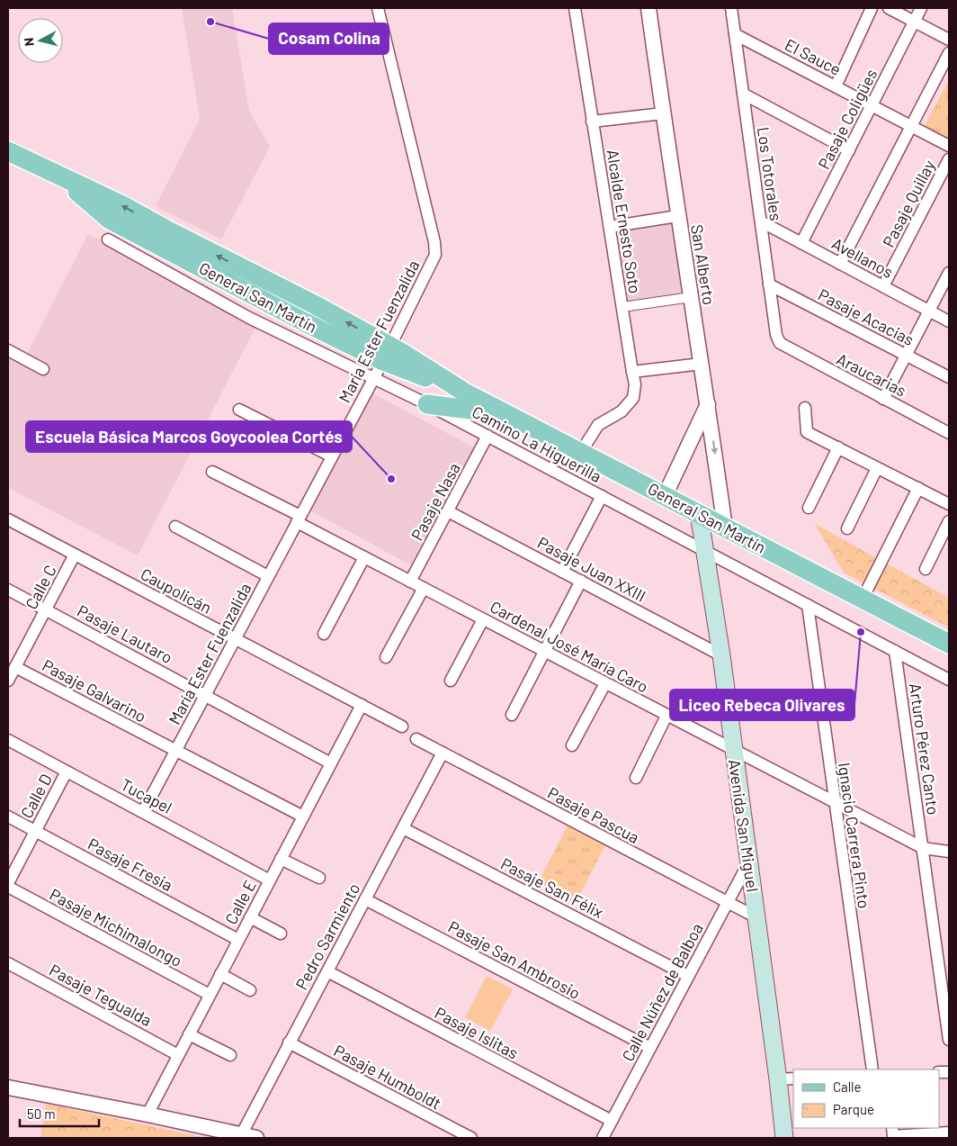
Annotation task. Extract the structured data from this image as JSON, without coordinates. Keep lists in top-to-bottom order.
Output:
{
  "streets": {
    "main road": ["General San Martín", "Avenida San Miguel"],
    "street": [
      "El Sauce",
      "Pasaje Coligües",
      "Los Totorales",
      "Pasaje Quillay",
      "Alcalde Ernesto Soto",
      "Avellanos",
      "San Alberto",
      "Pasaje Acacias",
      "María Ester Fuenzalida",
      "Araucarias",
      "Camino La Higuerilla",
      "Pasaje Nasa",
      "Pasaje Juan XXIII",
      "Calle C",
      "Caupolicán",
      "Pasaje Lautaro",
      "Cardenal José María Caro",
      "Pasaje Galvarino",
      "Arturo Pérez Canto",
      "Calle D",
      "Tucapel",
      "Pasaje Pascua",
      "Ignacio Carrera Pinto",
      "Pasaje Fresia",
      "Pasaje San Félix",
      "Calle E",
      "Pasaje Michimalongo",
      "Pedro Sarmiento",
      "Pasaje San Ambrosio",
      "Calle Núñez de Balboa",
      "Pasaje Tegualda",
      "Pasaje Islitas",
      "Pasaje Humboldt"
    ]
  },
  "crossings": [
    ["El Sauce", "Pasaje Coligües"],
    ["El Sauce", "Los Totorales"],
    ["Pasaje Coligües", "Avellanos"],
    ["Los Totorales", "Avellanos"],
    ["Los Totorales", "Pasaje Acacias"],
    ["Los Totorales", "Araucarias"],
    ["Pasaje Quillay", "Avellanos"],
    ["Alcalde Ernesto Soto", "General San Martín"],
    ["San Alberto", "General San Martín"],
    ["General San Martín", "María Ester Fuenzalida"],
    ["General San Martín", "Camino La Higuerilla"],
    ["General San Martín", "Avenida San Miguel"],
    ["María Ester Fuenzalida", "Camino La Higuerilla"],
    ["María Ester Fuenzalida", "Caupolicán"],
    ["María Ester Fuenzalida", "Pasaje Lautaro"],
    ["María Ester Fuenzalida", "Cardenal José María Caro"],
    ["María Ester Fuenzalida", "Pasaje Galvarino"],
    ["María Ester Fuenzalida", "Tucapel"],
    ["Camino La Higuerilla", "Pasaje Nasa"],
    ["Camino La Higuerilla", "Arturo Pérez Canto"],
    ["Camino La Higuerilla", "Avenida San Miguel"],
    ["Camino La Higuerilla", "Ignacio Carrera Pinto"],
    ["Pasaje Nasa", "Pasaje Juan XXIII"],
    ["Pasaje Nasa", "Cardenal José María Caro"],
    ["Pasaje Juan XXIII", "Avenida San Miguel"],
    ["Calle C", "Caupolicán"],
    ["Calle C", "Pasaje Lautaro"],
    ["Calle C", "Pasaje Galvarino"],
    ["Caupolicán", "Calle E"],
    ["Pasaje Lautaro", "Calle E"],
    ["Cardenal José María Caro", "Arturo Pérez Canto"],
    ["Cardenal José María Caro", "Avenida San Miguel"],
    ["Cardenal José María Caro", "Ignacio Carrera Pinto"],
    ["Pasaje Galvarino", "Calle E"],
    ["Calle D", "Tucapel"],
    ["Calle D", "Pasaje Fresia"],
    ["Tucapel", "Calle E"],
    ["Pasaje Pascua", "Avenida San Miguel"],
    ["Pasaje Pascua", "Pedro Sarmiento"],
    ["Pasaje Pascua", "Calle Núñez de Balboa"],
    ["Avenida San Miguel", "Calle Núñez de Balboa"],
    ["Pasaje Fresia", "Calle E"],
    ["Pasaje San Félix", "Pedro Sarmiento"],
    ["Pasaje San Félix", "Calle Núñez de Balboa"],
    ["Calle E", "Pasaje Michimalongo"],
    ["Calle E", "Pasaje Tegualda"],
    ["Pedro Sarmiento", "Pasaje San Ambrosio"],
    ["Pedro Sarmiento", "Pasaje Islitas"],
    ["Pedro Sarmiento", "Pasaje Humboldt"],
    ["Pasaje San Ambrosio", "Calle Núñez de Balboa"],
    ["Calle Núñez de Balboa", "Pasaje Islitas"]
  ],
  "places": ["Cosam Colina", "Escuela Básica Marcos Goycoolea Cortés", "Liceo Rebeca Olivares"],
  "legend": ["Calle", "Parque"],
  "scale_bar": "50 m",
  "north": "left"
}
